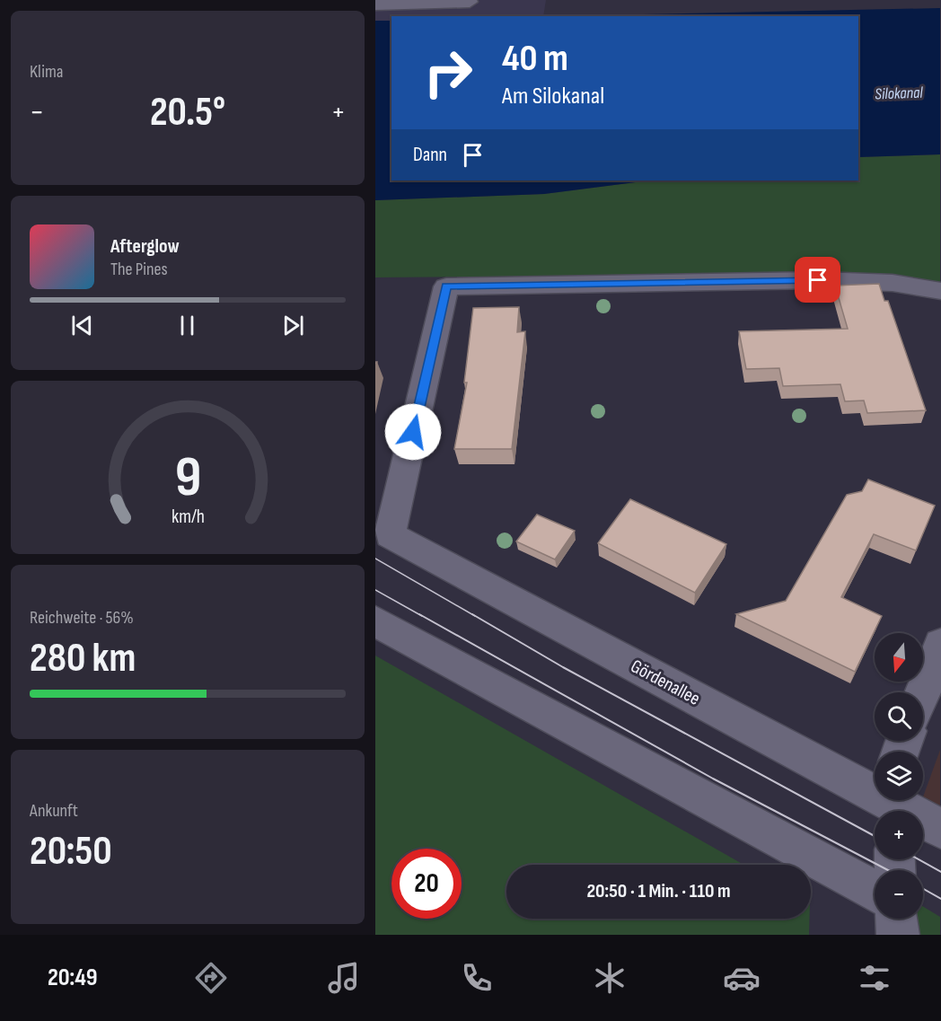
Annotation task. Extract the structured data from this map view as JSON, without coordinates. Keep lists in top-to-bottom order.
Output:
{
  "streets": {
    "street": ["Gördenallee"]
  },
  "water": ["Silokanal"],
  "north": "bottom",
  "page": {
    "tile": [
      "Klima",
      ["Reichweite · 56%", "280 km"],
      ["Ankunft", "20:50"]
    ],
    "turn": ["40 m", "Am Silokanal"],
    "heat": ["−", "20.5°", "+"],
    "then": "Dann",
    "song": ["Afterglow", "The Pines"],
    "map_buttons": ["+", "−"],
    "limit": "20",
    "trip": "20:50 · 1 Min. · 110 m",
    "tabs": "20:49",
    "gauge": ["9", "km/h"]
  }
}
